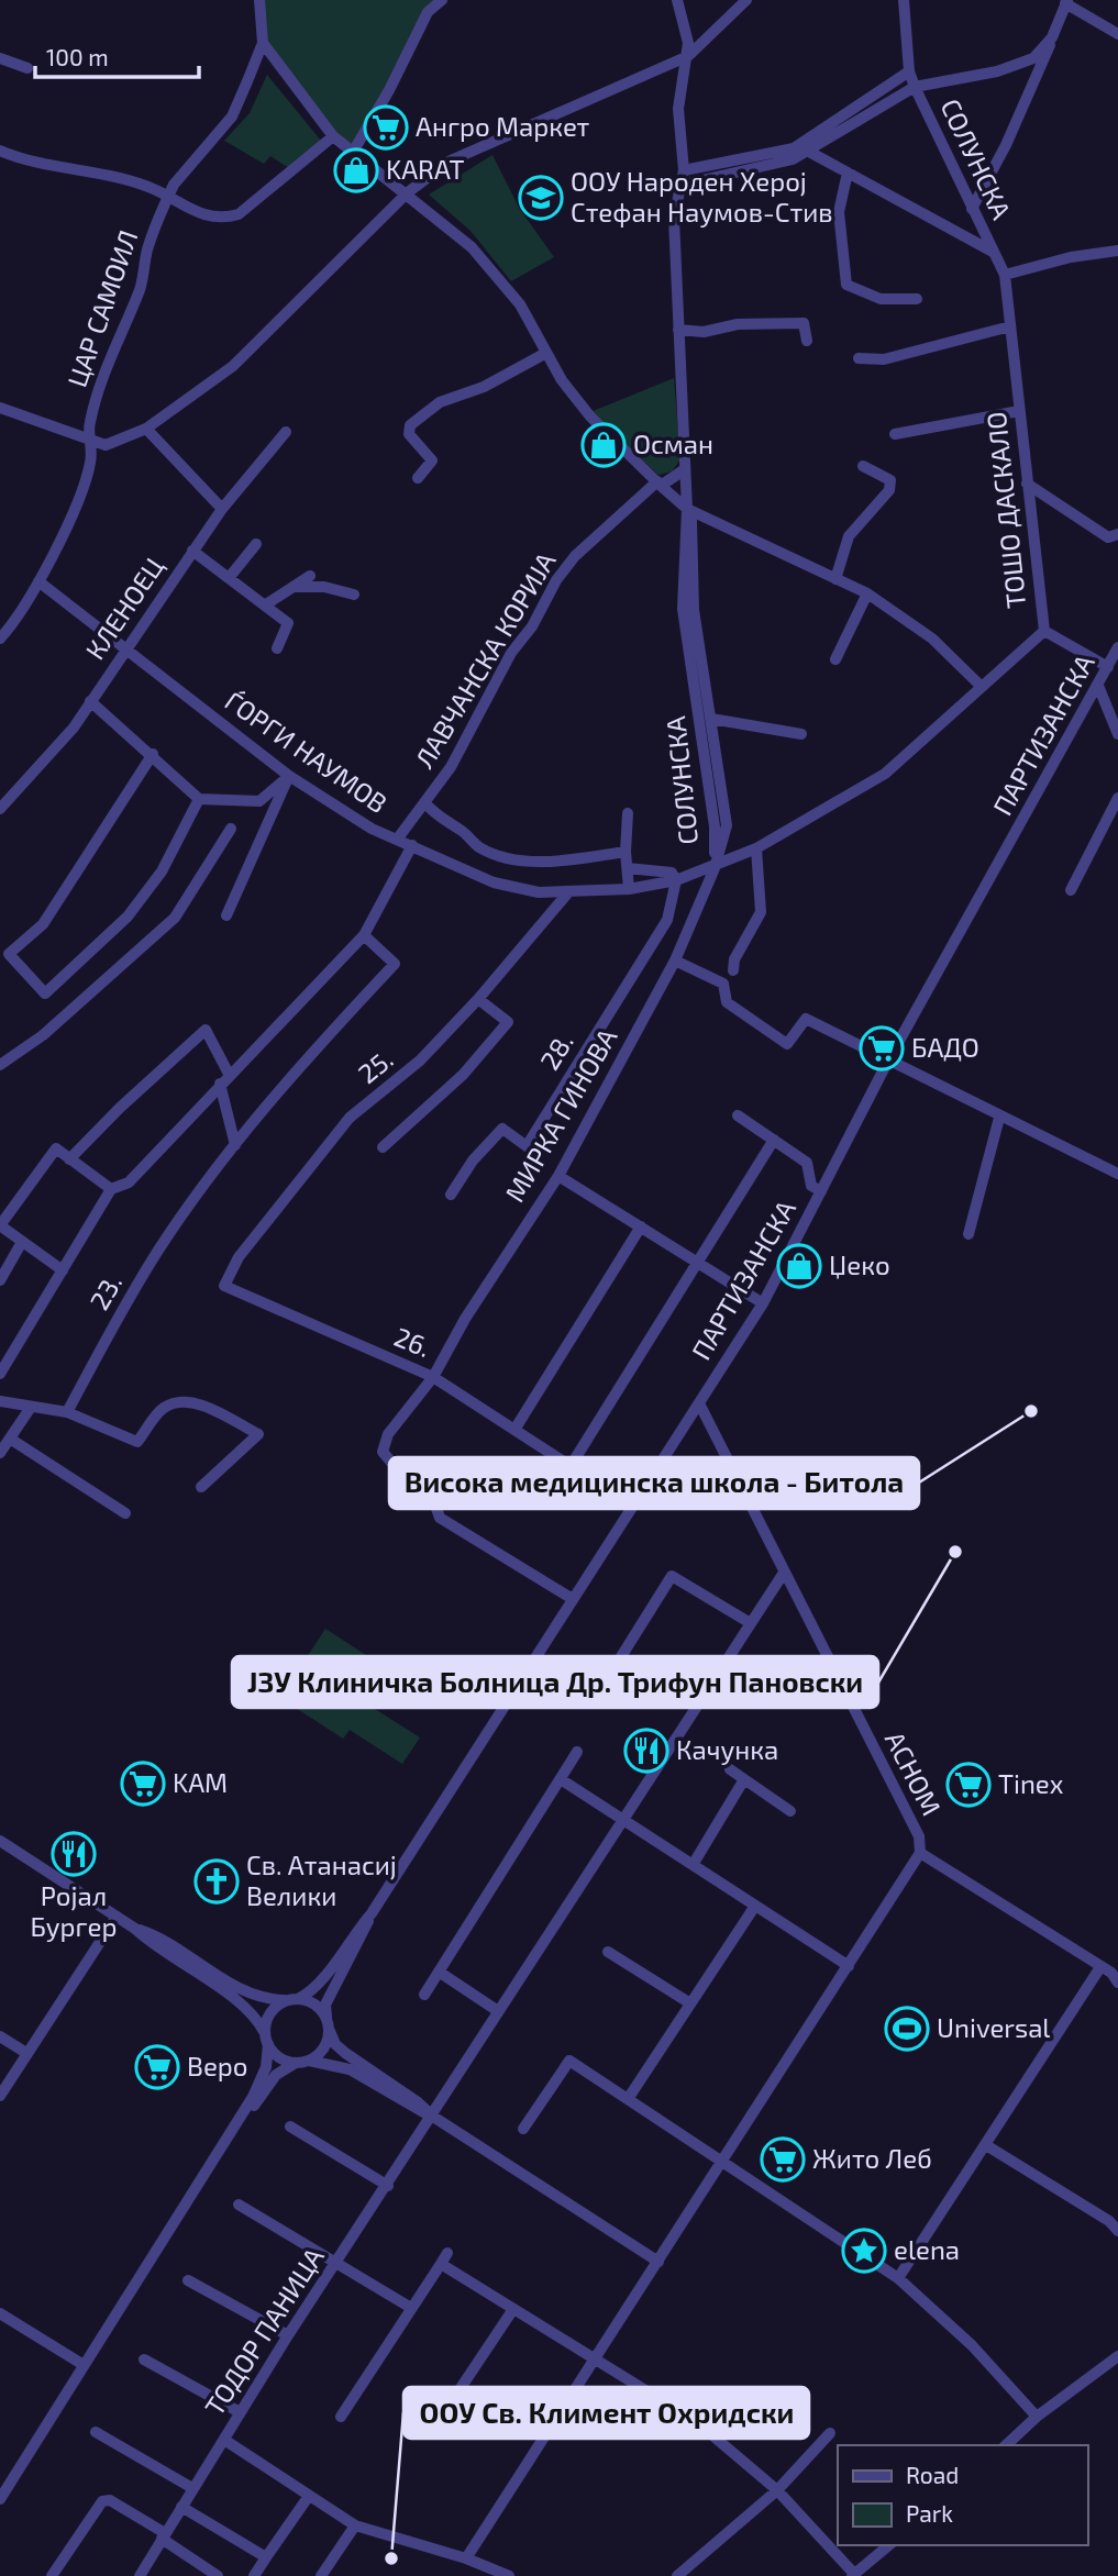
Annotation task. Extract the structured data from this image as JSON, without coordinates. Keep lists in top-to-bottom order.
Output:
{
  "streets": {
    "street": [
      "СОЛУНСКА",
      "ЦАР САМОИЛ",
      "ТОШО ДАСКАЛО",
      "КЛЕНОЕЦ",
      "ЛАВЧАНСКА КОРИЈА",
      "ПАРТИЗАНСКА",
      "ЃОРГИ НАУМОВ",
      "28.",
      "25.",
      "МИРКА ГИНОВА",
      "23.",
      "26.",
      "АСНОМ",
      "ТОДОР ПАНИЦА"
    ]
  },
  "crossings": [
    ["СОЛУНСКА", "ТОШО ДАСКАЛО"],
    ["СОЛУНСКА", "ЛАВЧАНСКА КОРИЈА"],
    ["СОЛУНСКА", "ЃОРГИ НАУМОВ"],
    ["СОЛУНСКА", "МИРКА ГИНОВА"],
    ["ЦАР САМОИЛ", "ЃОРГИ НАУМОВ"],
    ["ТОШО ДАСКАЛО", "ЃОРГИ НАУМОВ"],
    ["ТОШО ДАСКАЛО", "МИРКА ГИНОВА"],
    ["КЛЕНОЕЦ", "ЃОРГИ НАУМОВ"],
    ["ЛАВЧАНСКА КОРИЈА", "ЃОРГИ НАУМОВ"],
    ["ПАРТИЗАНСКА", "МИРКА ГИНОВА"],
    ["ПАРТИЗАНСКА", "АСНОМ"],
    ["ЃОРГИ НАУМОВ", "28."],
    ["ЃОРГИ НАУМОВ", "25."],
    ["ЃОРГИ НАУМОВ", "МИРКА ГИНОВА"],
    ["25.", "26."],
    ["МИРКА ГИНОВА", "26."],
    ["АСНОМ", "ТОДОР ПАНИЦА"]
  ],
  "places": {
    "supermarket": [
      "Ангро Маркет",
      "БАДО",
      "KAM",
      "Tinex",
      "Веро",
      "Жито Леб"
    ],
    "shop": ["KARAT", "Осман", "Џеко"],
    "school or university": ["ООУ Народен Херој Стефан Наумов-Стив"],
    "other": ["Висока медицинска школа - Битола", "ЈЗУ Клиничка Болница Др. Трифун Пановски", "ООУ Св. Климент Охридски"],
    "restaurant": ["Качунка", "Ројал Бургер"],
    "church": ["Св. Атанасиј Велики"],
    "sports": ["Universal"],
    "place": ["elena"]
  },
  "legend": ["Road", "Park"],
  "scale_bar": "100 m"
}
